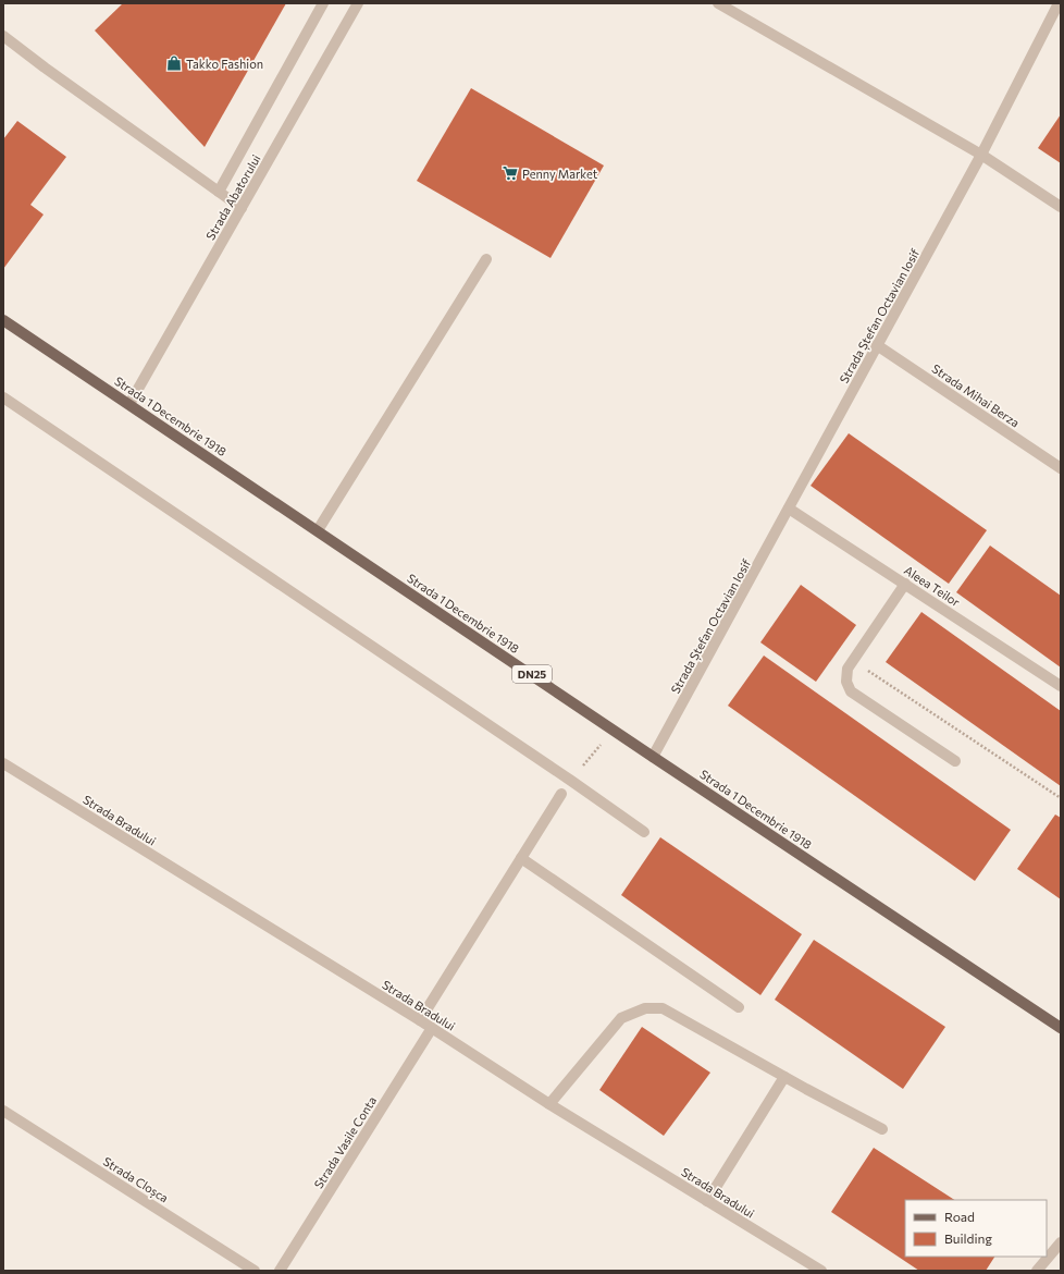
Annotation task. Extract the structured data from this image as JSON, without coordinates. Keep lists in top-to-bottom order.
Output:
{
  "streets": {
    "main road": ["Strada 1 Decembrie 1918", "DN25"],
    "street": [
      "Strada Abatorului",
      "Strada Ștefan Octavian Iosif",
      "Strada Mihai Berza",
      "Aleea Teilor",
      "Strada Bradului",
      "Strada Vasile Conta",
      "Strada Cloșca"
    ]
  },
  "crossings": [
    ["Strada Abatorului", "Strada 1 Decembrie 1918"],
    ["Strada Ștefan Octavian Iosif", "Strada Mihai Berza"],
    ["Strada Ștefan Octavian Iosif", "Strada 1 Decembrie 1918"],
    ["Strada Ștefan Octavian Iosif", "Aleea Teilor"],
    ["Strada Bradului", "Strada Vasile Conta"]
  ],
  "places": {
    "shop": ["Takko Fashion"],
    "supermarket": ["Penny Market"]
  },
  "legend": ["Road", "Building"]
}
